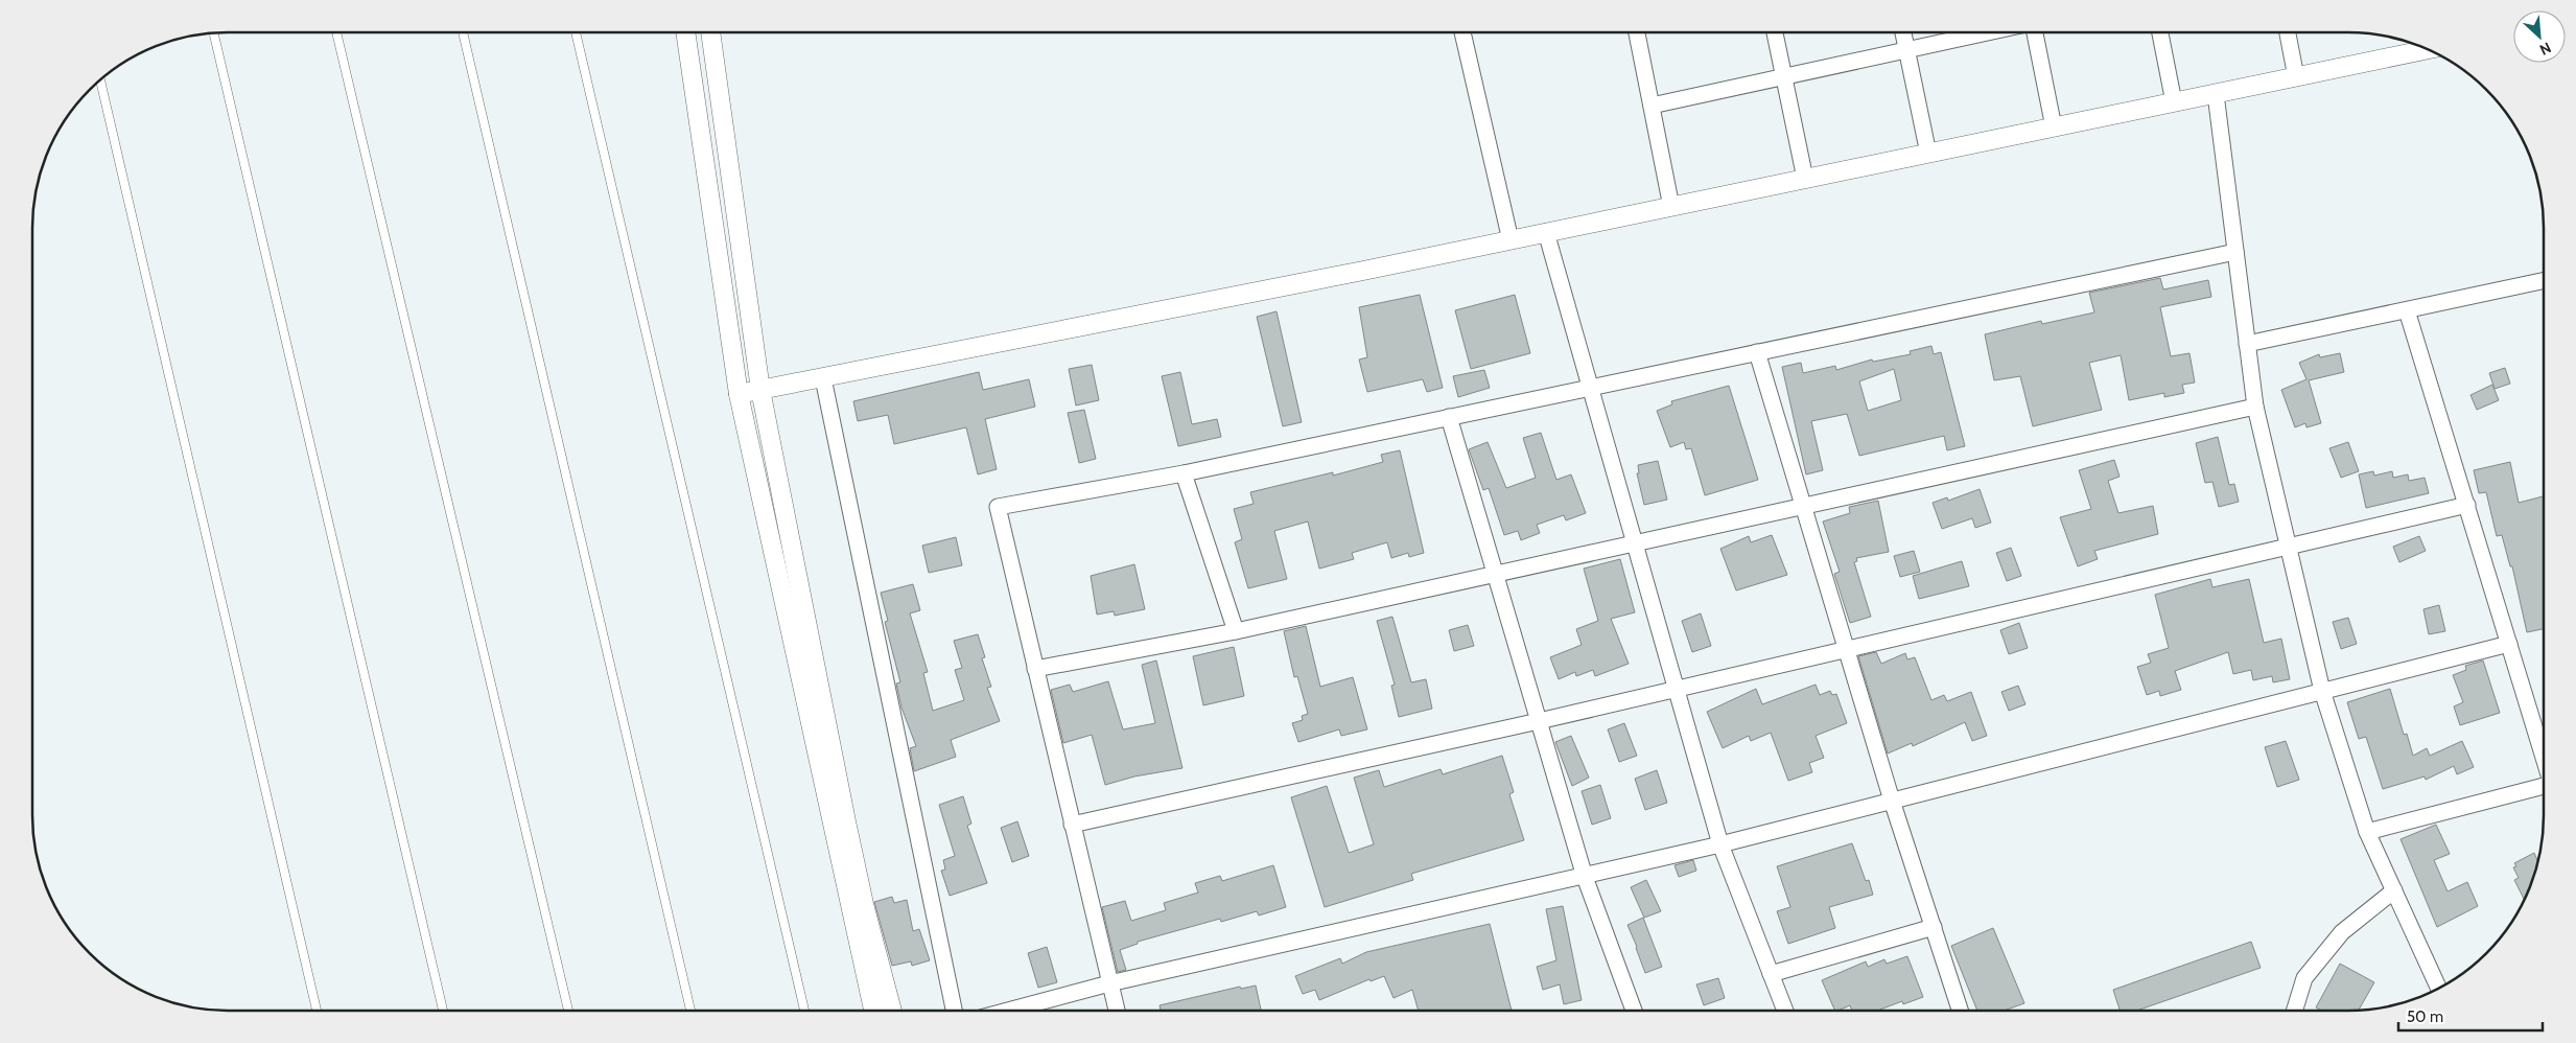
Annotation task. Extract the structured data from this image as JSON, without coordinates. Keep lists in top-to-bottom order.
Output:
{
  "scale_bar": "50 m",
  "north": "bottom right"
}
